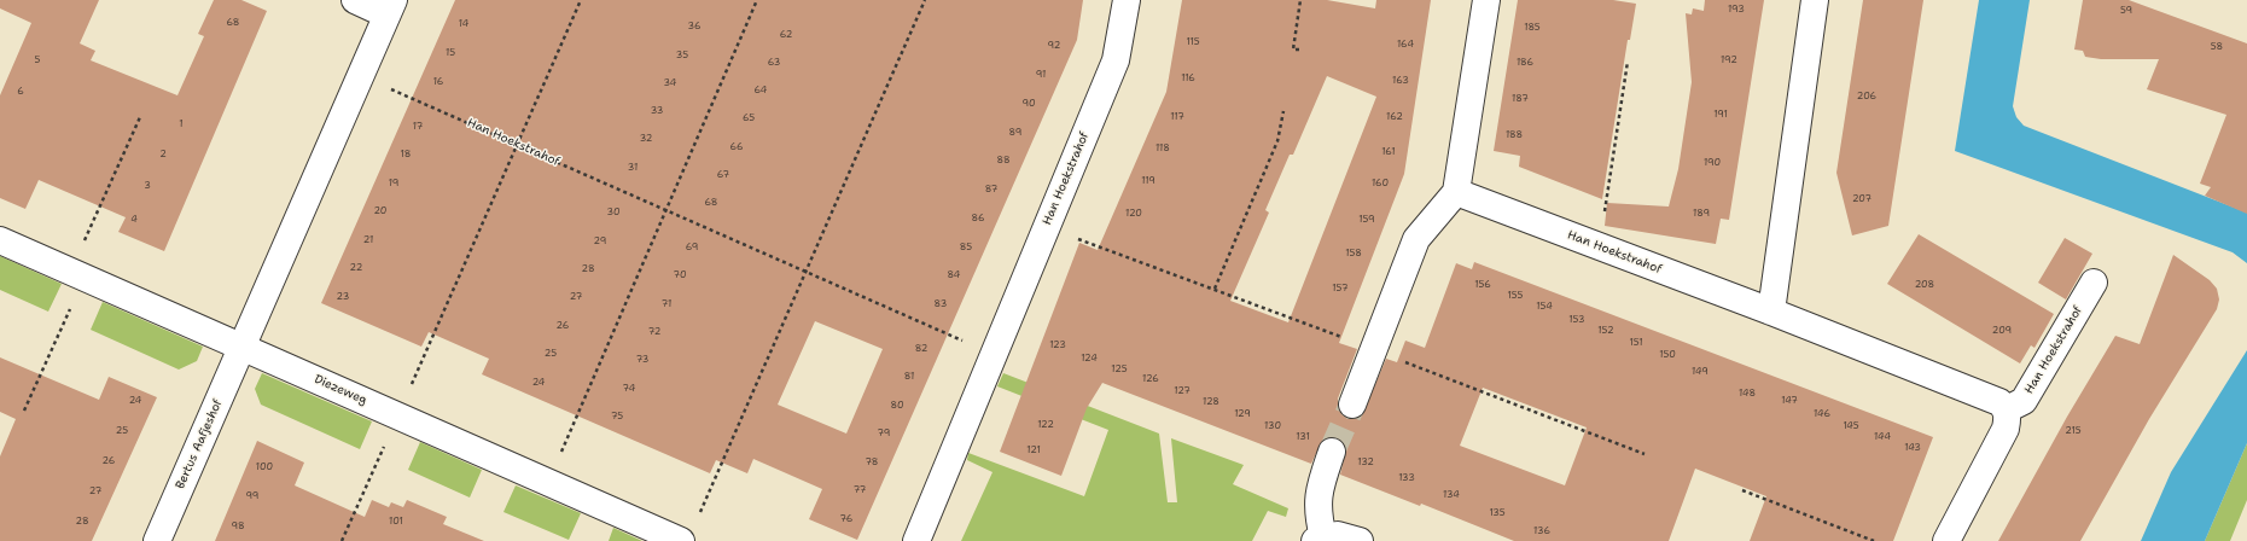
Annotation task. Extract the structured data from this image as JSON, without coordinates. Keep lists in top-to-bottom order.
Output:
{
  "streets": {
    "street": ["Han Hoekstrahof", "Diezeweg", "Bertus Aafjeshof"]
  },
  "crossings": [
    ["Diezeweg", "Bertus Aafjeshof"]
  ],
  "house_numbers": [
    "193",
    "59",
    "68",
    "14",
    "36",
    "185",
    "62",
    "115",
    "164",
    "92",
    "58",
    "15",
    "35",
    "5",
    "192",
    "63",
    "186",
    "91",
    "116",
    "163",
    "16",
    "34",
    "64",
    "6",
    "206",
    "187",
    "90",
    "33",
    "191",
    "117",
    "162",
    "65",
    "1",
    "17",
    "89",
    "188",
    "32",
    "66",
    "118",
    "161",
    "2",
    "18",
    "88",
    "190",
    "31",
    "67",
    "119",
    "19",
    "160",
    "3",
    "87",
    "207",
    "68",
    "20",
    "30",
    "120",
    "189",
    "86",
    "4",
    "159",
    "21",
    "29",
    "69",
    "85",
    "158",
    "22",
    "28",
    "70",
    "84",
    "156",
    "208",
    "157",
    "155",
    "23",
    "27",
    "71",
    "83",
    "154",
    "153",
    "26",
    "152",
    "209",
    "72",
    "151",
    "123",
    "82",
    "25",
    "150",
    "124",
    "73",
    "125",
    "149",
    "81",
    "126",
    "24",
    "74",
    "127",
    "148",
    "24",
    "147",
    "128",
    "80",
    "129",
    "146",
    "75",
    "122",
    "130",
    "145",
    "25",
    "215",
    "79",
    "131",
    "144",
    "143",
    "121",
    "26",
    "78",
    "132",
    "100",
    "133",
    "77",
    "27",
    "134",
    "99",
    "135",
    "76",
    "28",
    "101",
    "98",
    "136"
  ]
}
